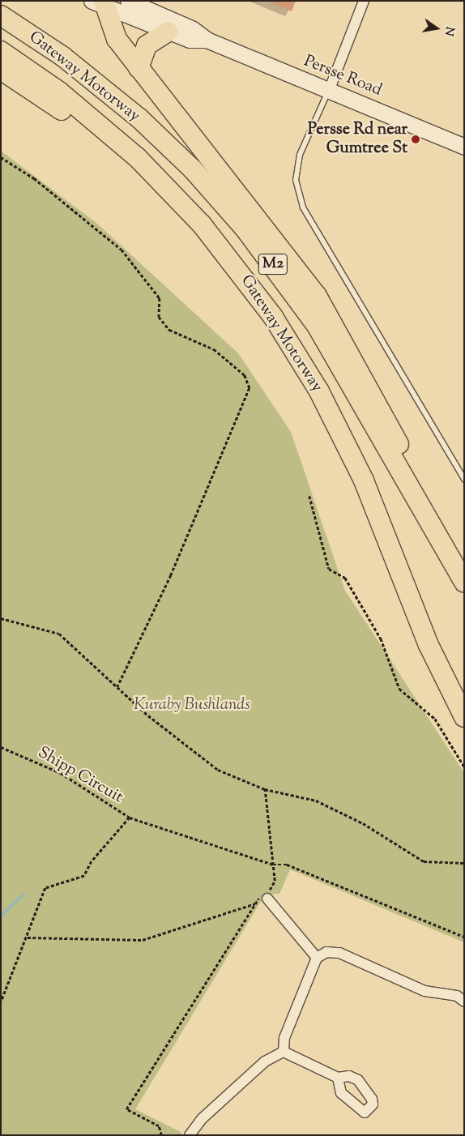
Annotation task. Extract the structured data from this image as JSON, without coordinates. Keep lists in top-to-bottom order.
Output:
{
  "streets": {
    "highway": ["Gateway Motorway", "M2"],
    "street": ["Persse Road"],
    "path": ["Shipp Circuit"]
  },
  "parks": ["Kuraby Bushlands"],
  "places": ["Persse Rd near Gumtree St"],
  "north": "right"
}
